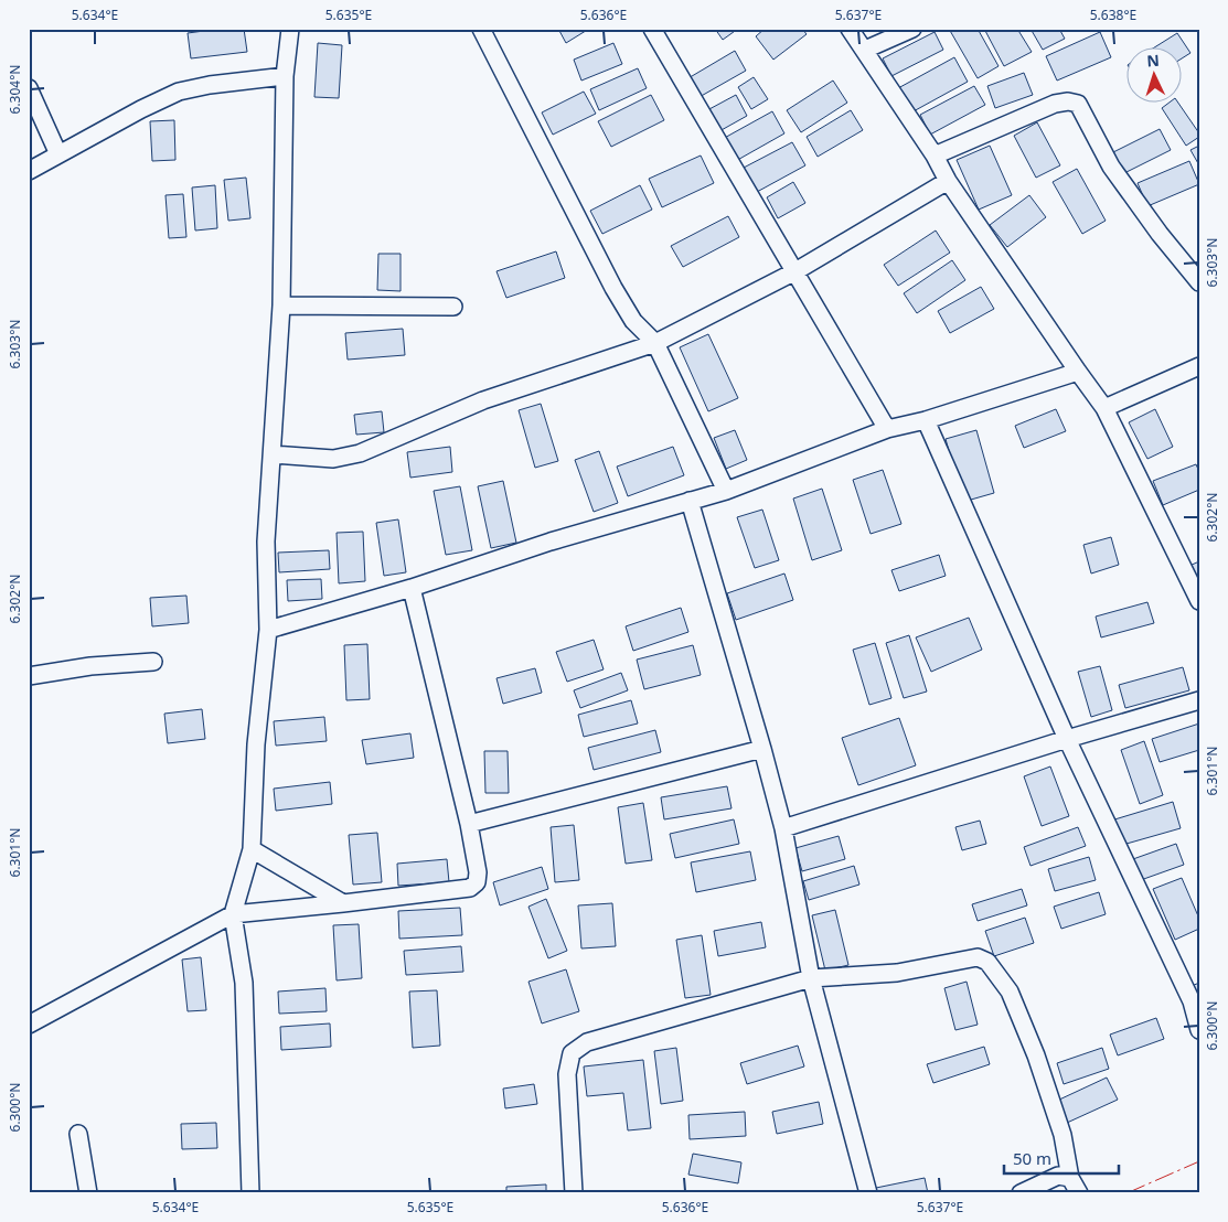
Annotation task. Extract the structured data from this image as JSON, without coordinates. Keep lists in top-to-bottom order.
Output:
{
  "scale_bar": "50 m",
  "north": "top",
  "coordinates": [
    "5.634°E",
    "5.635°E",
    "5.636°E",
    "5.637°E",
    "5.638°E",
    "6.304°N",
    "6.303°N",
    "6.302°N",
    "6.301°N",
    "6.300°N"
  ]
}
